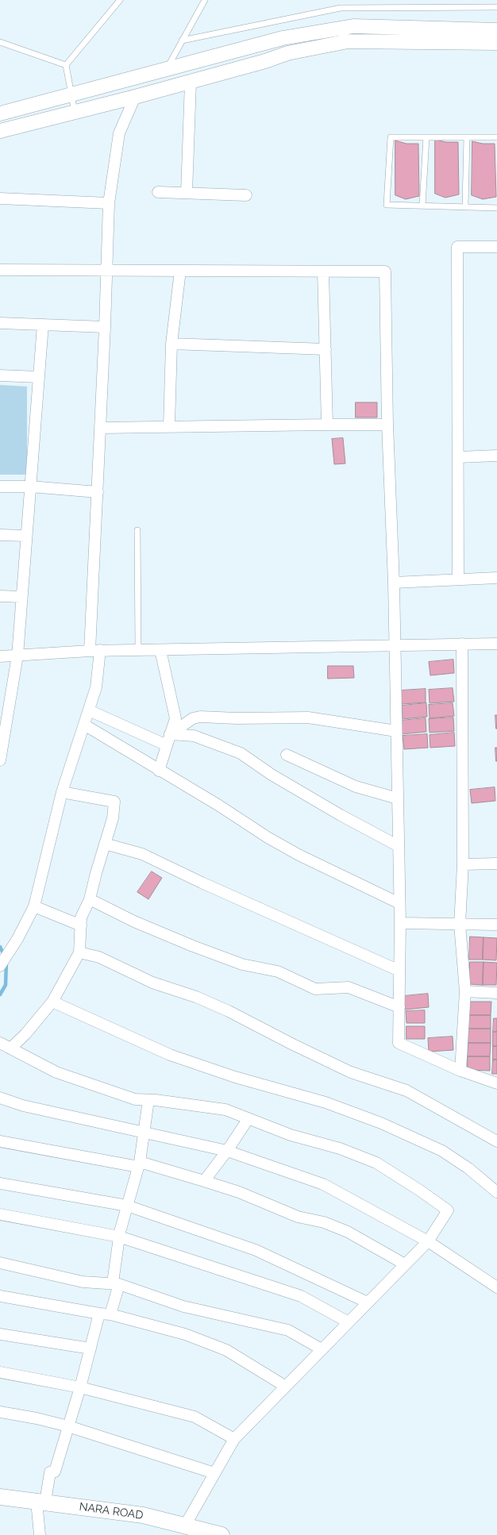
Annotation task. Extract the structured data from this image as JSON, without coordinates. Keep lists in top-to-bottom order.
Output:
{
  "streets": {
    "main road": ["NARA ROAD"]
  }
}
